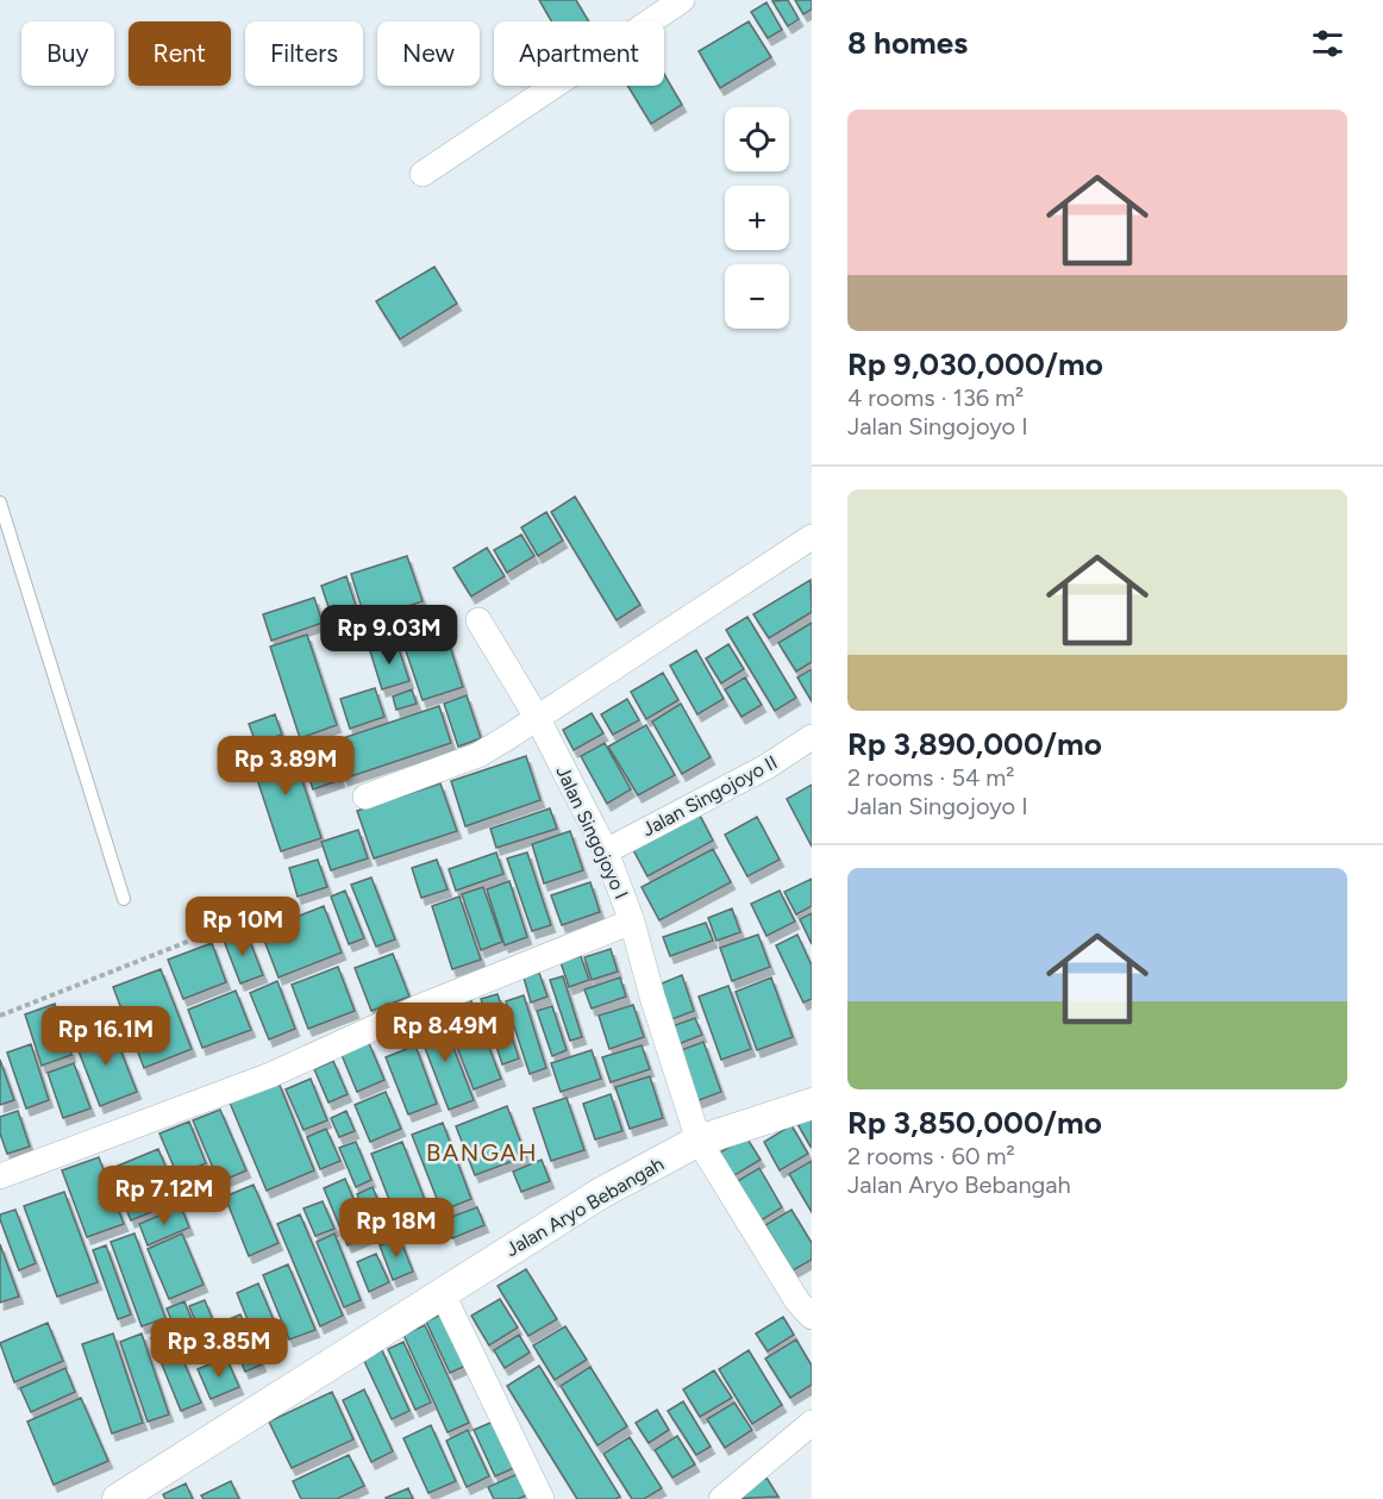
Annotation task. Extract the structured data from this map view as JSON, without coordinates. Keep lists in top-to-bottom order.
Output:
{
  "streets": {
    "street": ["Jalan Singojoyo II", "Jalan Singojoyo I", "Jalan Aryo Bebangah"]
  },
  "crossings": [
    ["Jalan Singojoyo II", "Jalan Singojoyo I"],
    ["Jalan Singojoyo I", "Jalan Aryo Bebangah"]
  ],
  "districts": ["BANGAH"],
  "page": {
    "heading": "8 homes",
    "chip": [
      "Buy",
      "Rent",
      "Filters",
      "New",
      "Apartment"
    ],
    "list": [
      {
        "name": "Rp 9,030,000/mo",
        "note": "4 rooms · 136 m² · Jalan Singojoyo I"
      },
      {
        "name": "Rp 3,890,000/mo",
        "note": "2 rooms · 54 m² · Jalan Singojoyo I"
      },
      {
        "name": "Rp 3,850,000/mo",
        "note": "2 rooms · 60 m² · Jalan Aryo Bebangah"
      }
    ],
    "map_buttons": ["+", "−"],
    "price": [
      "Rp 9.03M",
      "Rp 3.89M",
      "Rp 10M",
      "Rp 8.49M",
      "Rp 16.1M",
      "Rp 7.12M",
      "Rp 18M",
      "Rp 3.85M"
    ]
  }
}
